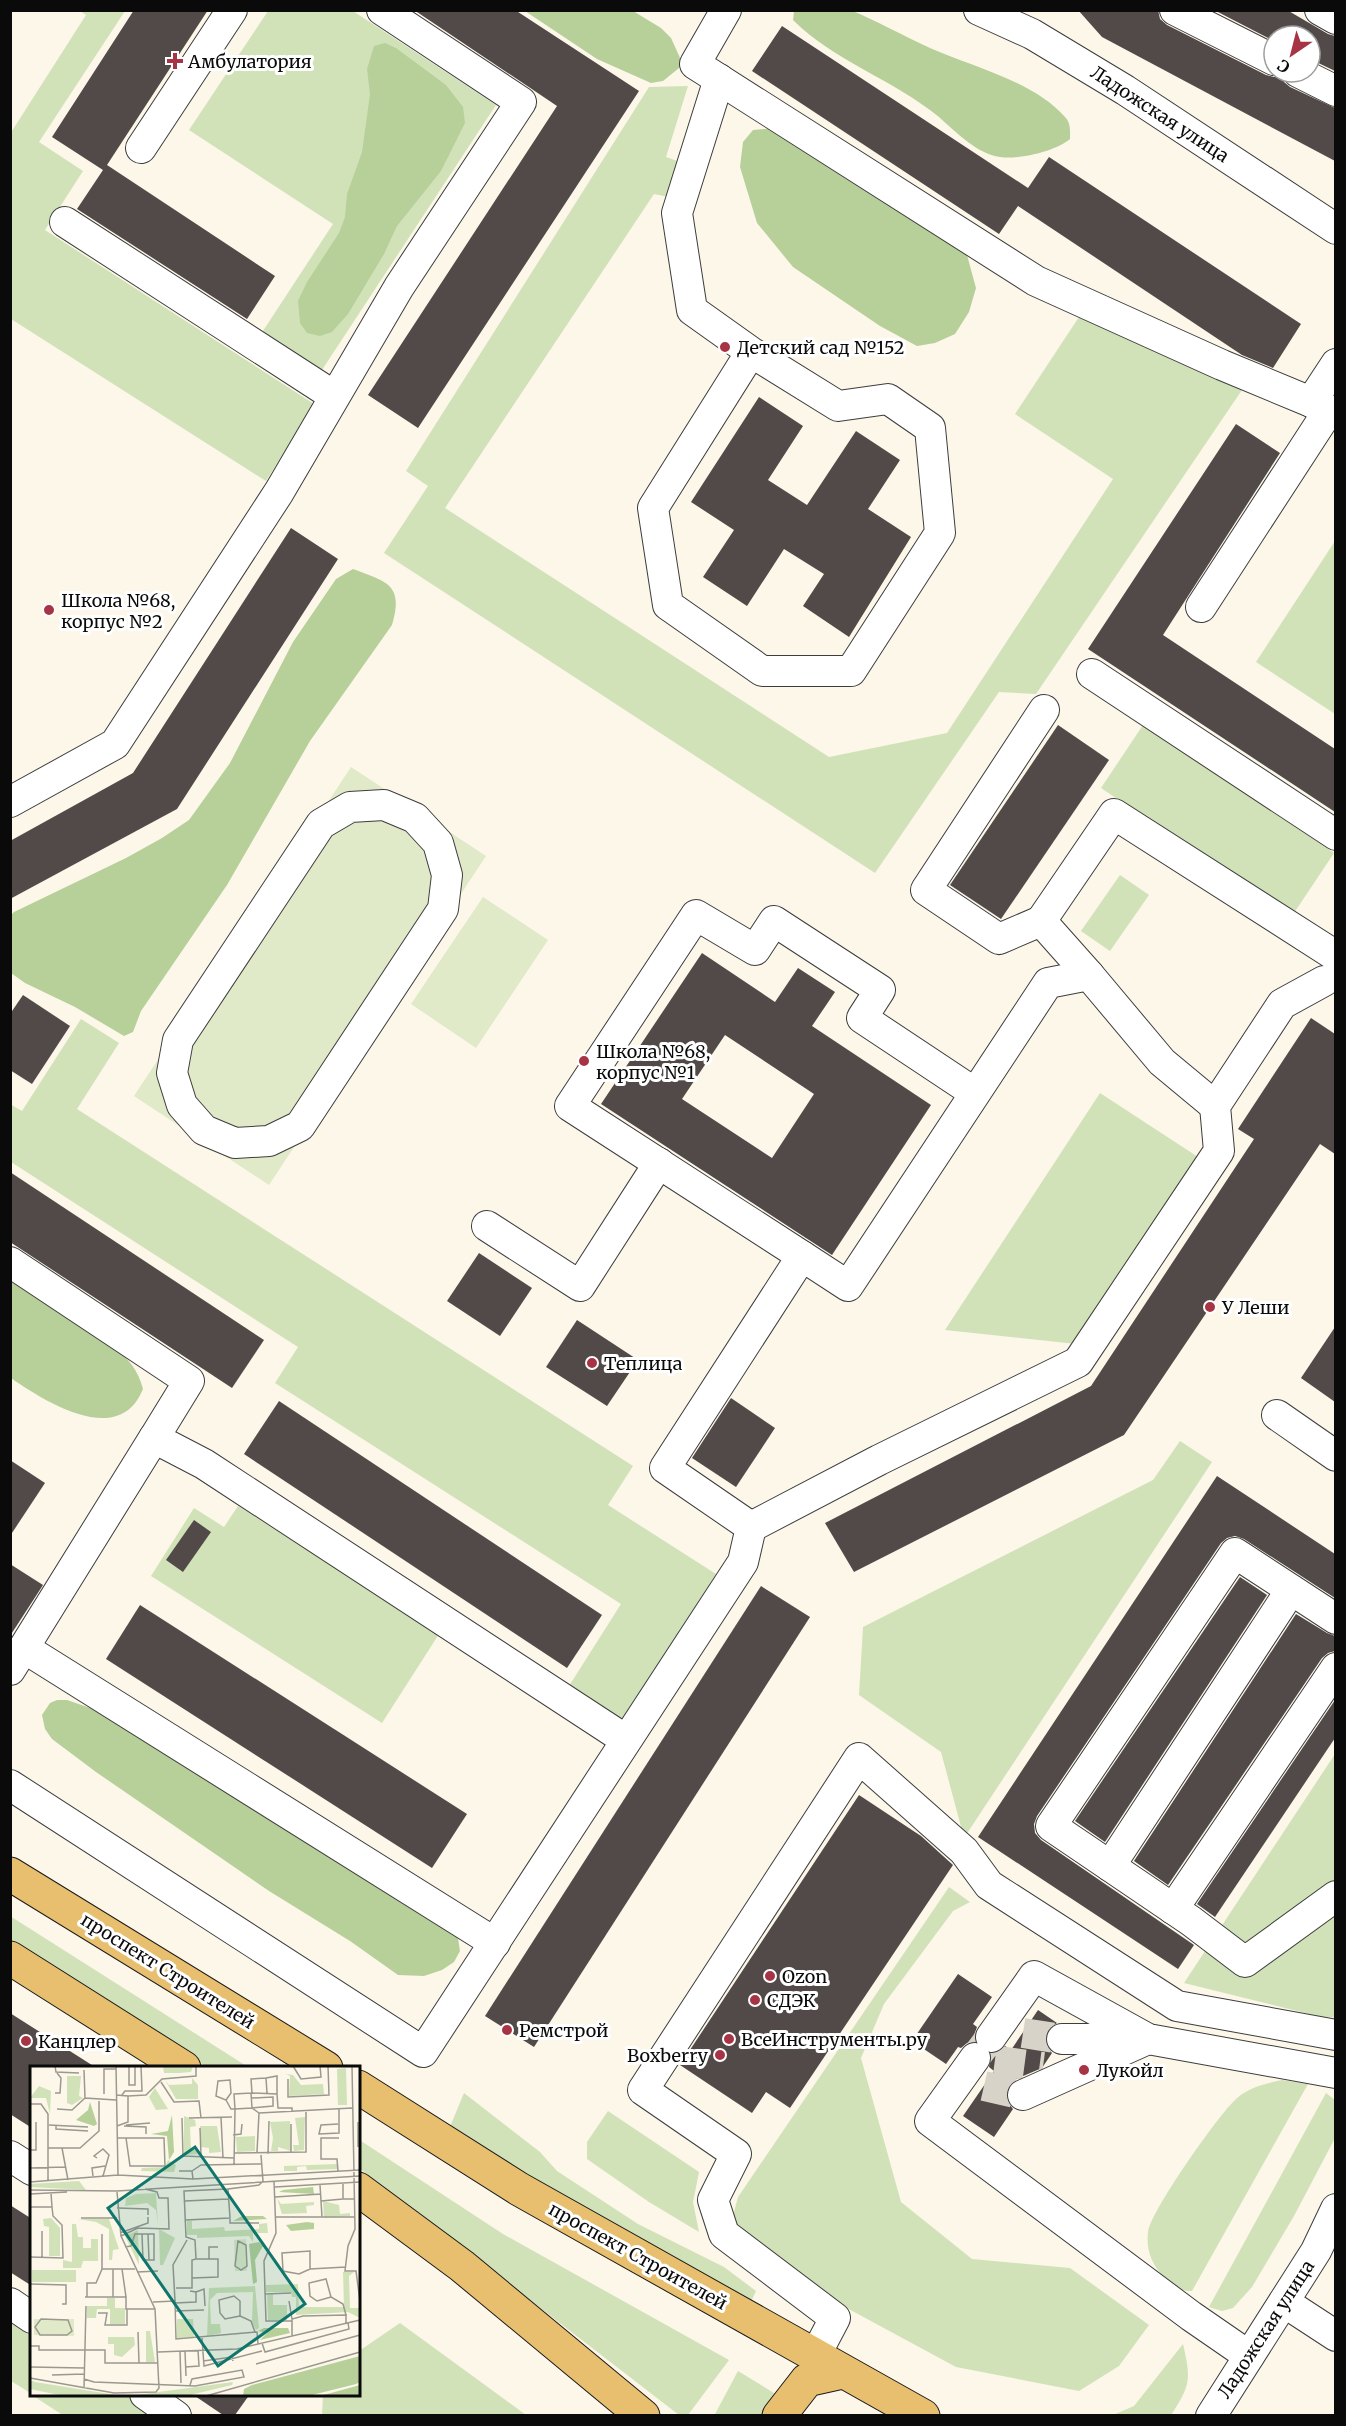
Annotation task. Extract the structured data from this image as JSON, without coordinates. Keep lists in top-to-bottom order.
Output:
{
  "streets": {
    "main road": ["проспект Строителей"],
    "street": ["Ладожская улица"]
  },
  "places": {
    "health": ["Амбулатория"],
    "other": [
      "Детский сад №152",
      "Школа №68, корпус №2",
      "Школа №68, корпус №1",
      "У Леши",
      "Теплица",
      "Ozon",
      "СДЭК",
      "Ремстрой",
      "ВсеИнструменты.ру",
      "Канцлер",
      "Boxberry",
      "Лукойл"
    ]
  },
  "north": "bottom left"
}
